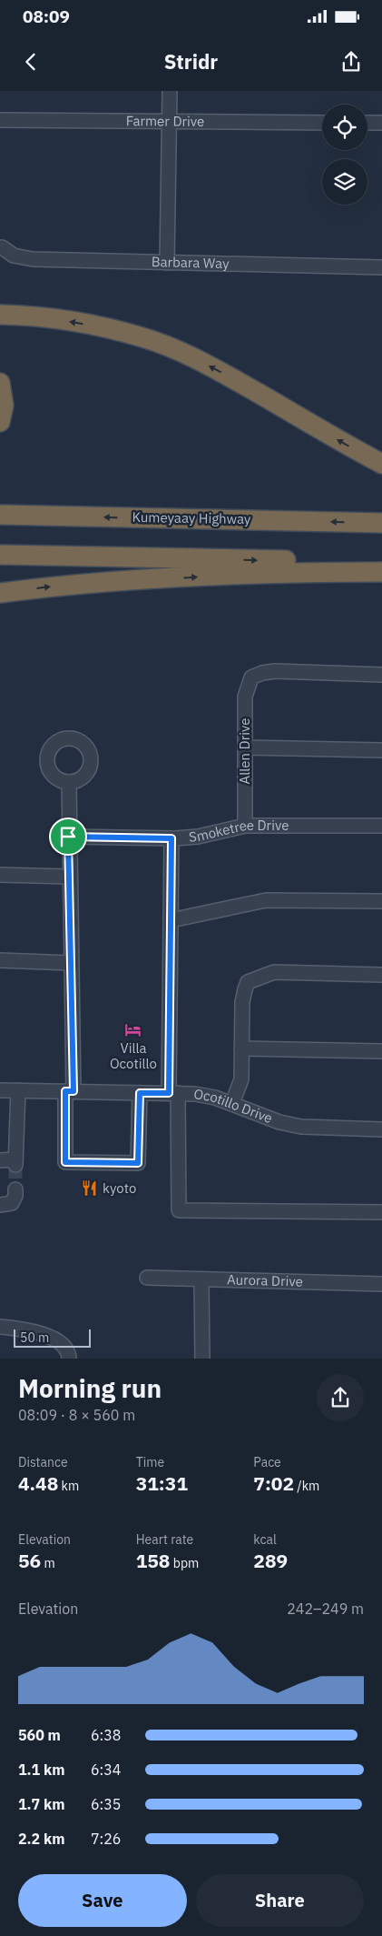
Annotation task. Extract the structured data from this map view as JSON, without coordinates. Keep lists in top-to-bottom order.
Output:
{
  "streets": {
    "highway": ["Kumeyaay Highway"],
    "street": [
      "Farmer Drive",
      "Barbara Way",
      "Allen Drive",
      "Smoketree Drive",
      "Ocotillo Drive",
      "Aurora Drive"
    ]
  },
  "crossings": [
    ["Allen Drive", "Smoketree Drive"]
  ],
  "places": {
    "hotel": ["Villa Ocotillo"],
    "restaurant": ["kyoto"]
  },
  "scale_bar": "50 m",
  "page": {
    "status": "08:09",
    "header": "Stridr",
    "scale": "50 m",
    "heading": ["Morning run", "08:09 · 8 × 560 m"],
    "stats": [
      ["Distance", "4.48 km"],
      ["Time", "31:31"],
      ["Pace", "7:02 /km"],
      ["Elevation", "56 m"],
      ["Heart rate", "158 bpm"],
      ["kcal", "289"]
    ],
    "chart": ["Elevation", "242–249 m"],
    "list": [
      {
        "name": "560 m",
        "note": "6:38"
      },
      {
        "name": "1.1 km",
        "note": "6:34"
      },
      {
        "name": "1.7 km",
        "note": "6:35"
      },
      {
        "name": "2.2 km",
        "note": "7:26"
      }
    ],
    "buttons": ["Save", "Share"]
  }
}
